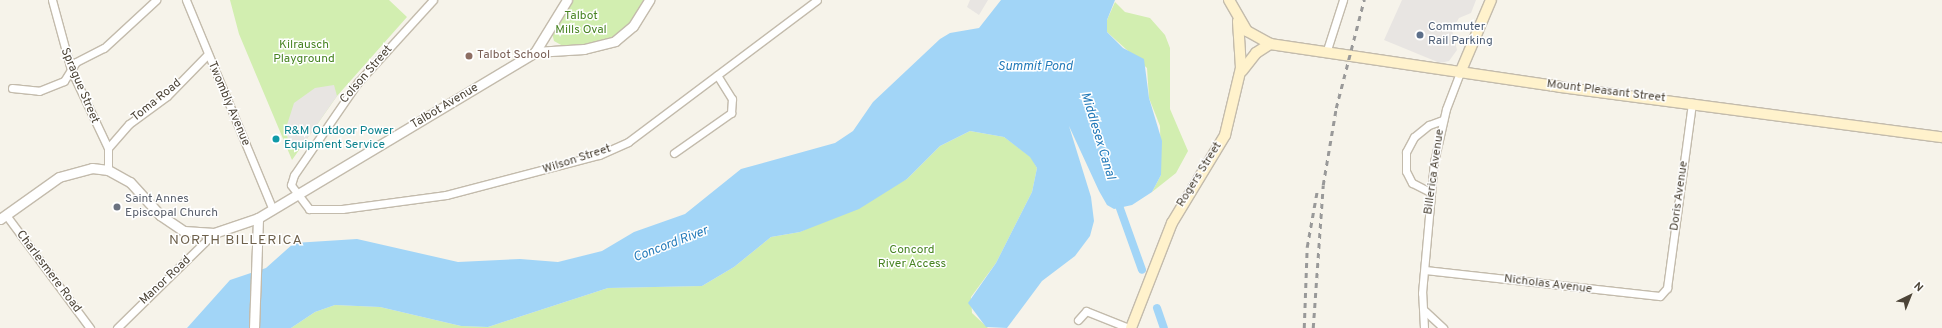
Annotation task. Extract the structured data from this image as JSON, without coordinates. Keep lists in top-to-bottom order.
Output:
{
  "streets": {
    "main road": ["Mount Pleasant Street", "Billerica Avenue", "Rogers Street"],
    "street": [
      "Colson Street",
      "Sprague Street",
      "Toma Road",
      "Twombly Avenue",
      "Talbot Avenue",
      "Wilson Street",
      "Doris Avenue",
      "Charlesmere Road",
      "Manor Road",
      "Nicholas Avenue"
    ]
  },
  "crossings": [
    ["Colson Street", "Talbot Avenue"],
    ["Colson Street", "Wilson Street"],
    ["Sprague Street", "Toma Road"],
    ["Mount Pleasant Street", "Billerica Avenue"],
    ["Mount Pleasant Street", "Rogers Street"],
    ["Mount Pleasant Street", "Doris Avenue"],
    ["Toma Road", "Twombly Avenue"],
    ["Twombly Avenue", "Talbot Avenue"],
    ["Talbot Avenue", "Wilson Street"],
    ["Billerica Avenue", "Nicholas Avenue"],
    ["Doris Avenue", "Nicholas Avenue"]
  ],
  "districts": ["NORTH BILLERICA"],
  "water": ["Summit Pond", "Middlesex Canal", "Concord River"],
  "parks": ["Talbot Mills Oval", "Kilrausch Playground", "Concord River Access"],
  "places": [
    "Commuter Rail Parking",
    "Talbot School",
    "R&M Outdoor Power Equipment Service",
    "Saint Annes Episcopal Church"
  ],
  "north": "top right"
}
